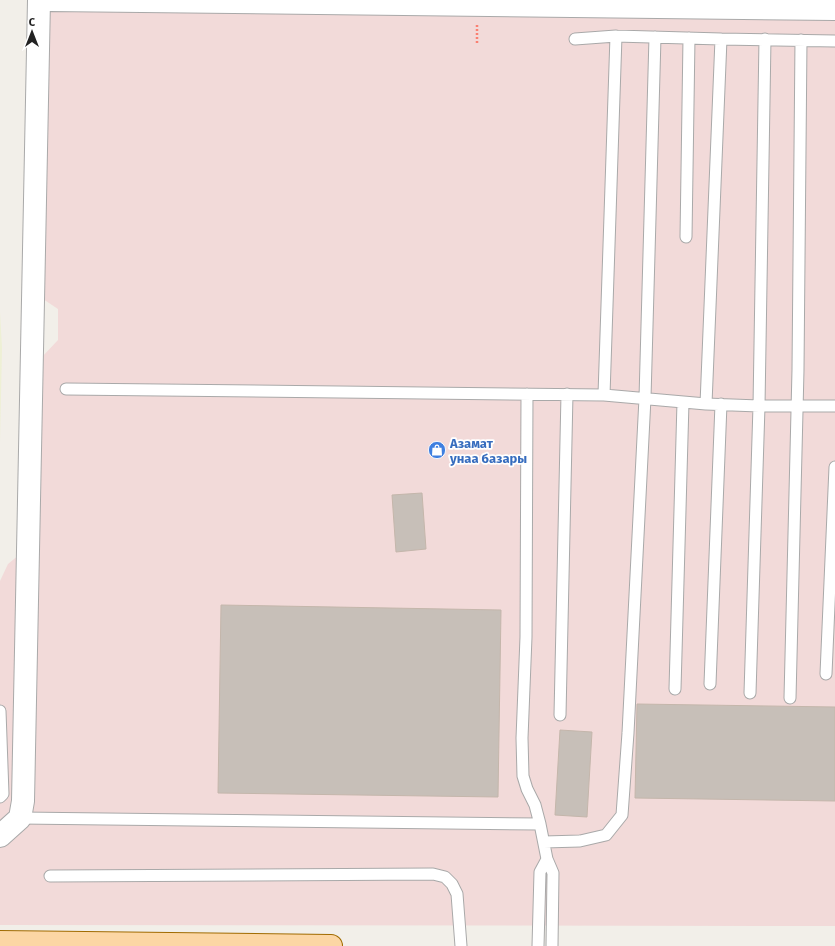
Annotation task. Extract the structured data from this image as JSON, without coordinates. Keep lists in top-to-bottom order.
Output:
{
  "places": {
    "shop": ["Азамат унаа базары"]
  },
  "north": "top"
}
